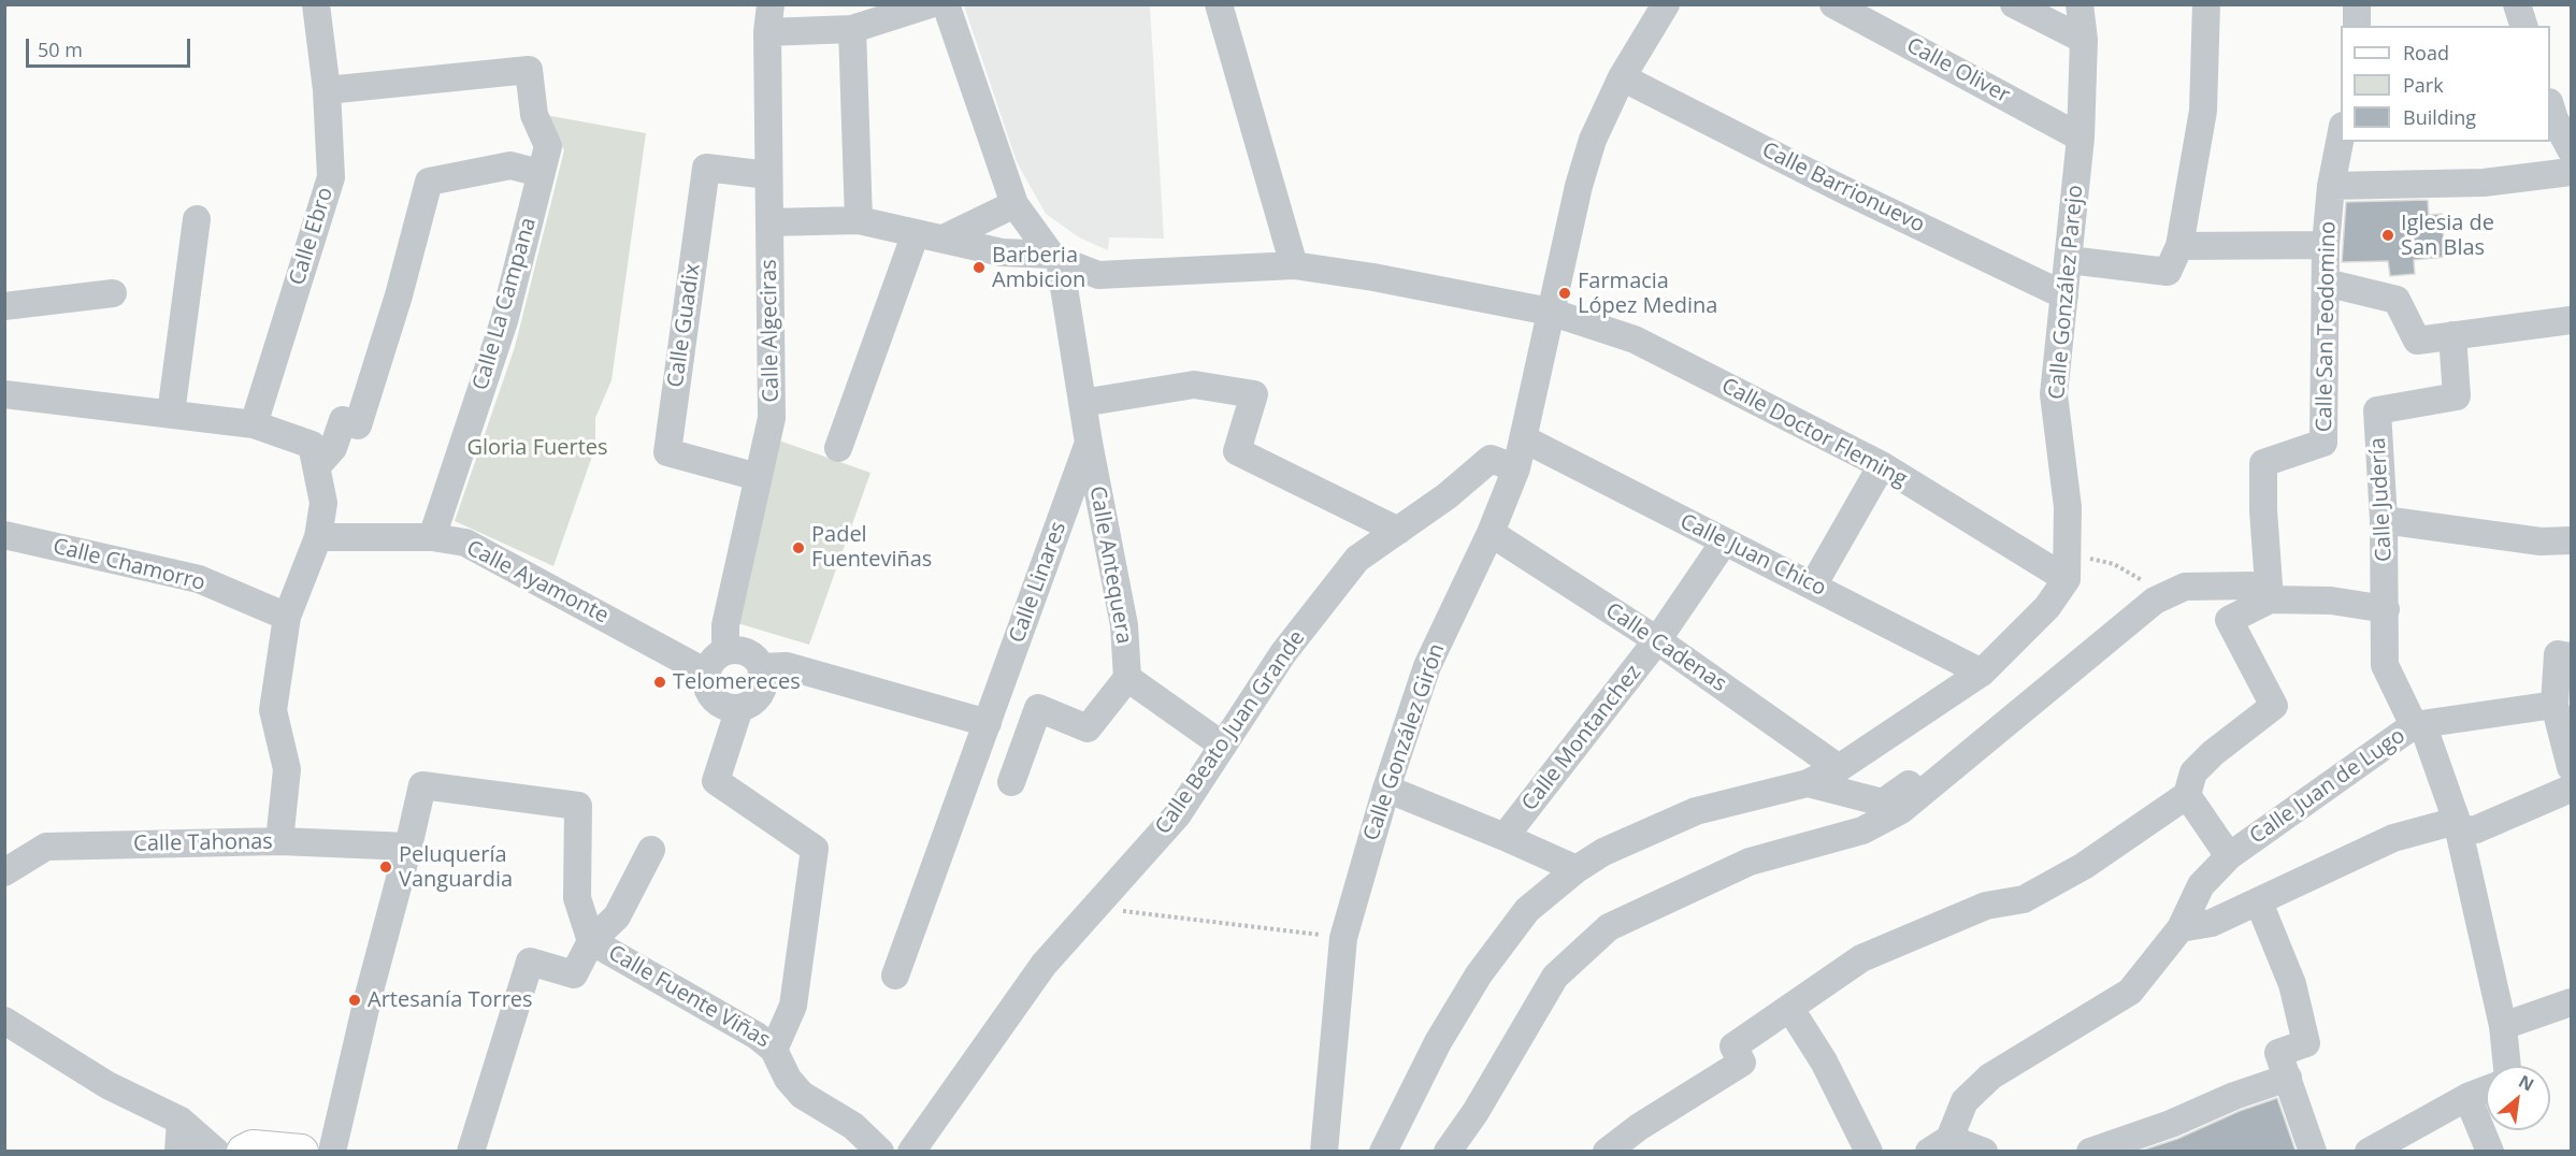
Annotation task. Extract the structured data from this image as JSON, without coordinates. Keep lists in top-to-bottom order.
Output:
{
  "streets": {
    "street": [
      "Calle Oliver",
      "Calle Barrionuevo",
      "Calle Ebro",
      "Calle González Parejo",
      "Calle La Campana",
      "Calle Guadix",
      "Calle San Teodomino",
      "Calle Algeciras",
      "Calle Doctor Fleming",
      "Calle Judería",
      "Calle Juan Chico",
      "Calle Chamorro",
      "Calle Antequera",
      "Calle Ayamonte",
      "Calle Linares",
      "Calle Cadenas",
      "Calle Beato Juan Grande",
      "Calle Montanchez",
      "Calle González Girón",
      "Calle Juan de Lugo",
      "Calle Tahonas",
      "Calle Fuente Viñas"
    ]
  },
  "crossings": [
    ["Calle Oliver", "Calle González Parejo"],
    ["Calle Barrionuevo", "Calle González Parejo"],
    ["Calle Barrionuevo", "Calle González Girón"],
    ["Calle Ebro", "Calle La Campana"],
    ["Calle González Parejo", "Calle Doctor Fleming"],
    ["Calle La Campana", "Calle Ayamonte"],
    ["Calle Guadix", "Calle Algeciras"],
    ["Calle Algeciras", "Calle Ayamonte"],
    ["Calle Algeciras", "Calle Fuente Viñas"],
    ["Calle Doctor Fleming", "Calle Antequera"],
    ["Calle Doctor Fleming", "Calle González Girón"],
    ["Calle Judería", "Calle Juan de Lugo"],
    ["Calle Juan Chico", "Calle Montanchez"],
    ["Calle Juan Chico", "Calle González Girón"],
    ["Calle Antequera", "Calle Linares"],
    ["Calle Ayamonte", "Calle Fuente Viñas"],
    ["Calle Cadenas", "Calle Montanchez"],
    ["Calle Cadenas", "Calle González Girón"],
    ["Calle Beato Juan Grande", "Calle González Girón"]
  ],
  "parks": ["Gloria Fuertes"],
  "places": [
    "Iglesia de San Blas",
    "Barberia Ambicion",
    "Farmacia López Medina",
    "Padel Fuenteviñas",
    "Telomereces",
    "Peluquería Vanguardia",
    "Artesanía Torres"
  ],
  "legend": ["Road", "Park", "Building"],
  "scale_bar": "50 m",
  "north": "top right"
}
